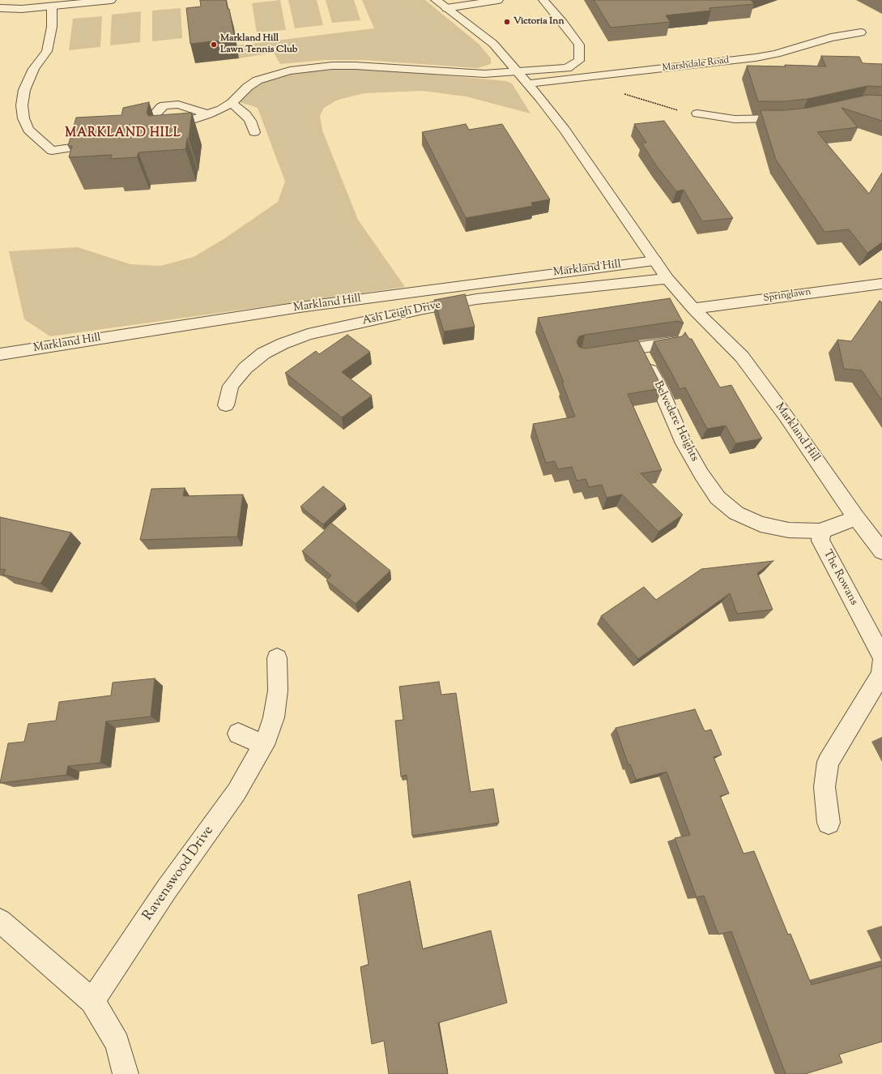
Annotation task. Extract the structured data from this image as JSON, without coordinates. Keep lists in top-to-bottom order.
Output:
{
  "streets": {
    "street": [
      "Marshdale Road",
      "Markland Hill",
      "Springlawn",
      "Ash Leigh Drive",
      "Belvedere Heights",
      "The Rowans",
      "Ravenswood Drive"
    ]
  },
  "crossings": [
    ["Marshdale Road", "Markland Hill"],
    ["Markland Hill", "Springlawn"],
    ["Markland Hill", "Ash Leigh Drive"],
    ["Belvedere Heights", "The Rowans"]
  ],
  "districts": ["MARKLAND HILL"],
  "places": ["Victoria Inn", "Markland Hill Lawn Tennis Club"]
}
